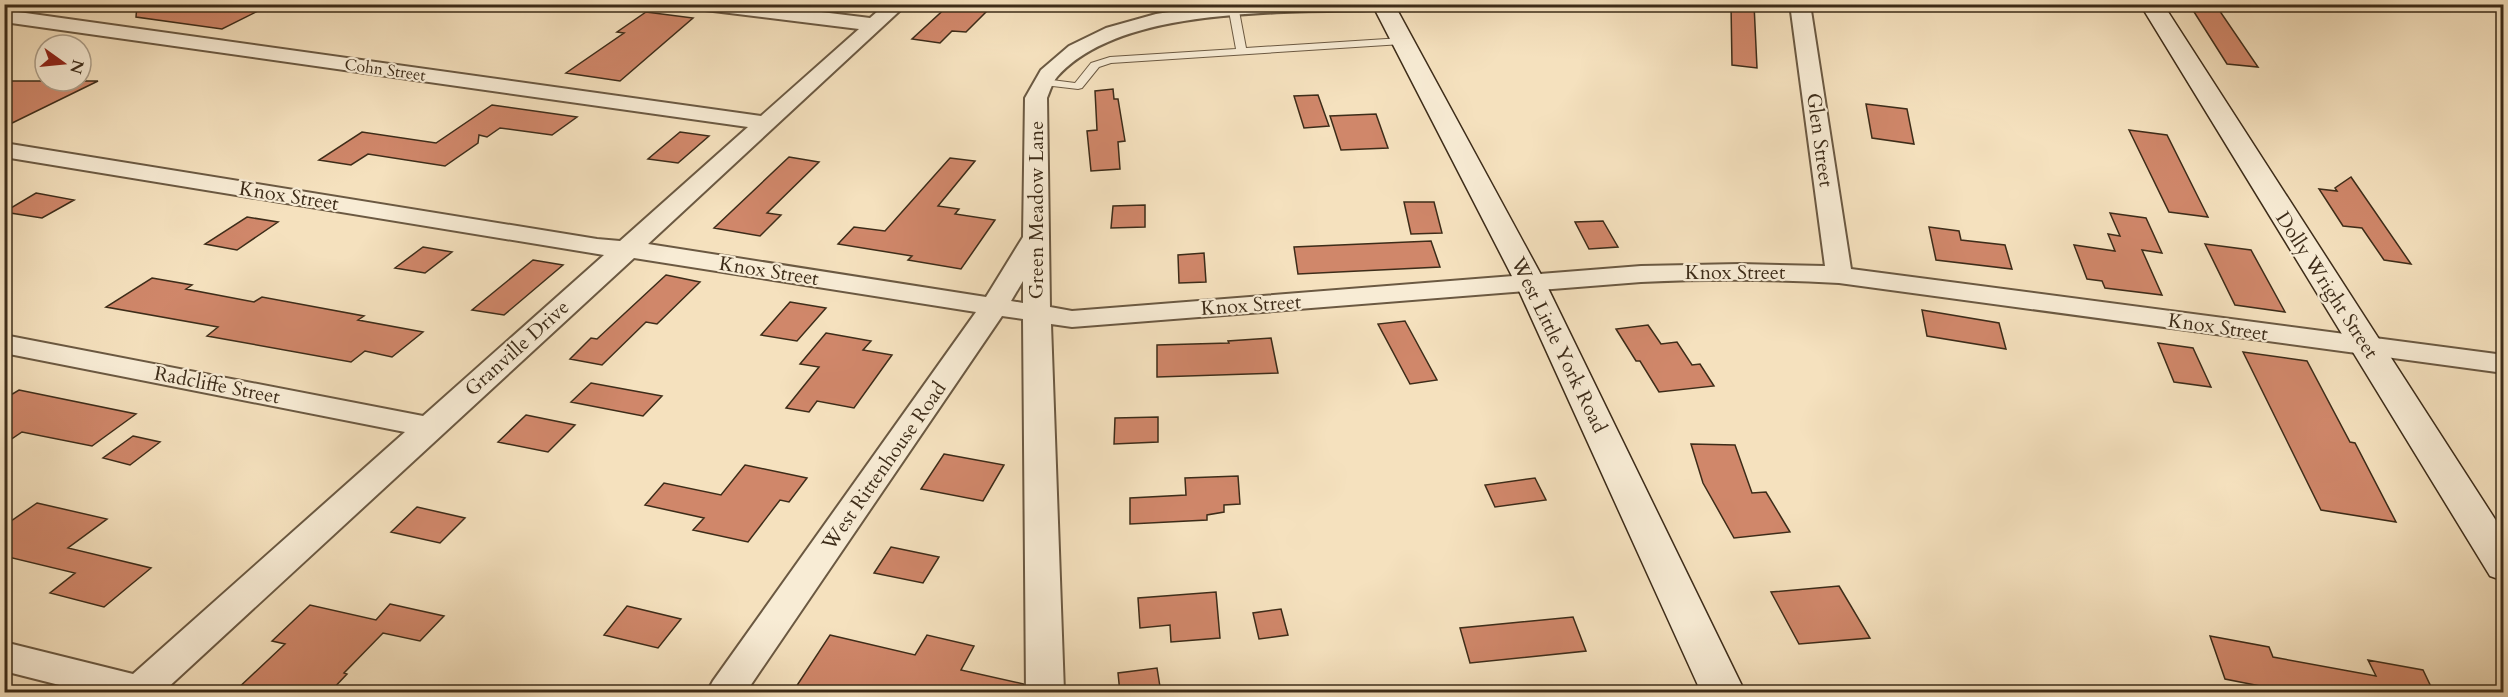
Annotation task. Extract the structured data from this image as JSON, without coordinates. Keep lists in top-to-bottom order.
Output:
{
  "streets": {
    "street": [
      "Cohn Street",
      "Glen Street",
      "Knox Street",
      "Green Meadow Lane",
      "Dolly Wright Street",
      "West Little York Road",
      "Granville Drive",
      "Radcliffe Street",
      "West Rittenhouse Road"
    ]
  },
  "crossings": [
    ["Cohn Street", "Granville Drive"],
    ["Glen Street", "Knox Street"],
    ["Knox Street", "Green Meadow Lane"],
    ["Knox Street", "Dolly Wright Street"],
    ["Knox Street", "West Little York Road"],
    ["Knox Street", "Granville Drive"],
    ["Knox Street", "West Rittenhouse Road"],
    ["Green Meadow Lane", "West Rittenhouse Road"],
    ["Granville Drive", "Radcliffe Street"]
  ],
  "north": "right"
}
